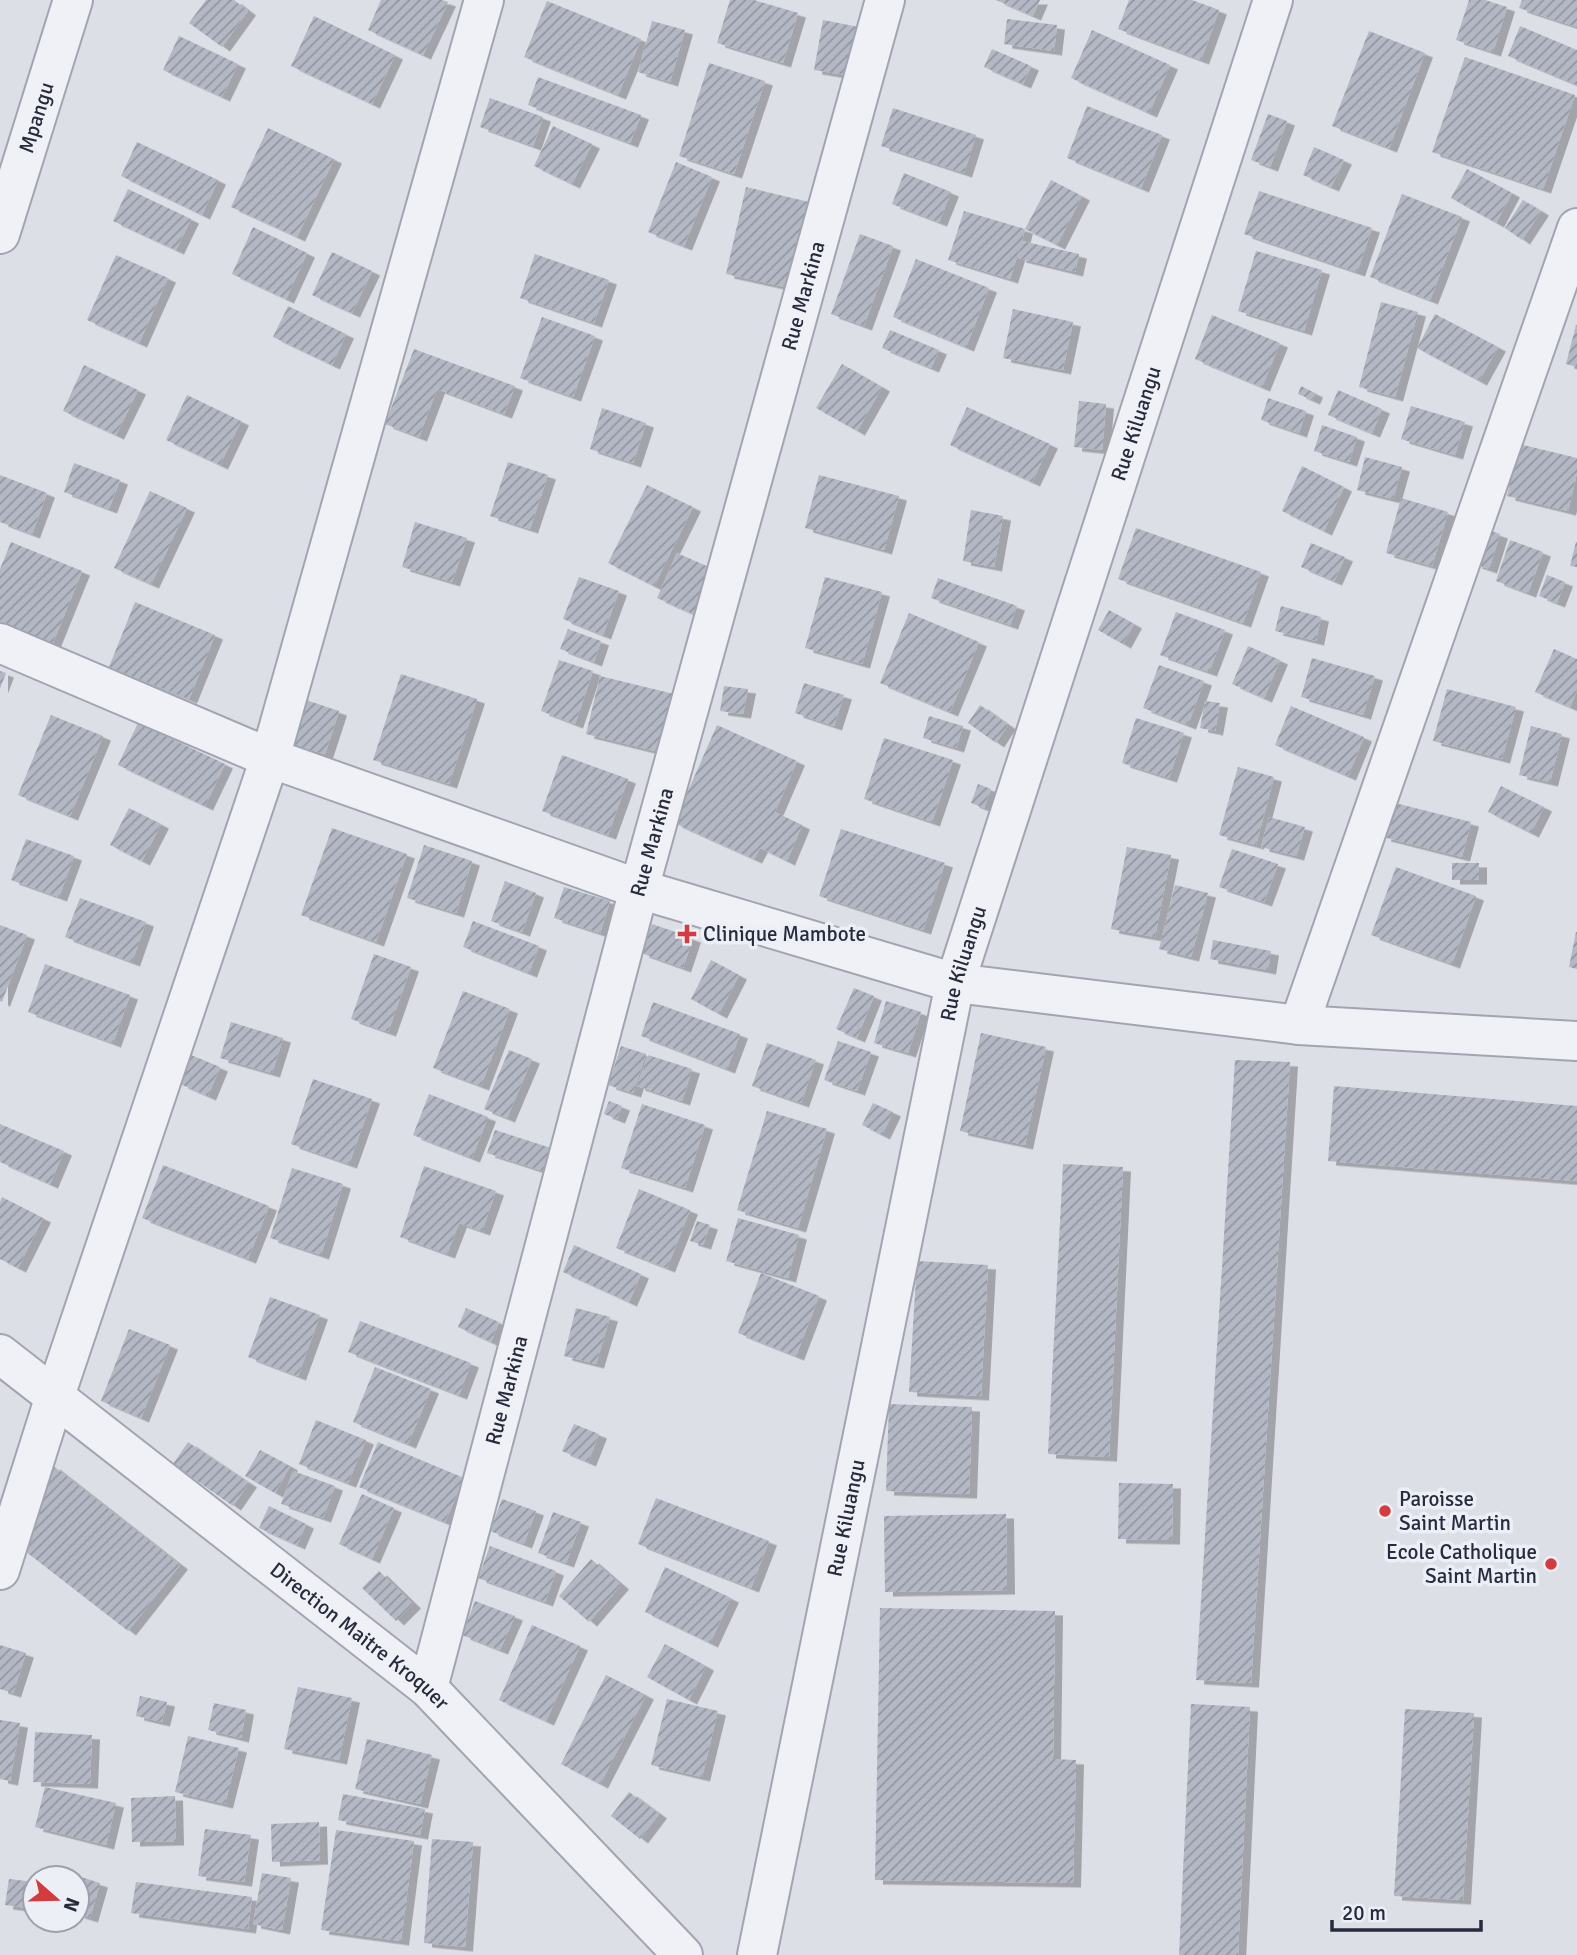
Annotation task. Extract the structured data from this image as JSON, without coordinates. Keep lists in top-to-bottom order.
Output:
{
  "streets": {
    "street": [
      "Mpangu",
      "Rue Markina",
      "Rue Kiluangu",
      "Direction Maitre Kroquer"
    ]
  },
  "crossings": [
    ["Rue Markina", "Direction Maitre Kroquer"]
  ],
  "places": {
    "health": ["Clinique Mambote"],
    "other": ["Paroisse Saint Martin", "Ecole Catholique Saint Martin"]
  },
  "scale_bar": "20 m",
  "north": "right"
}
